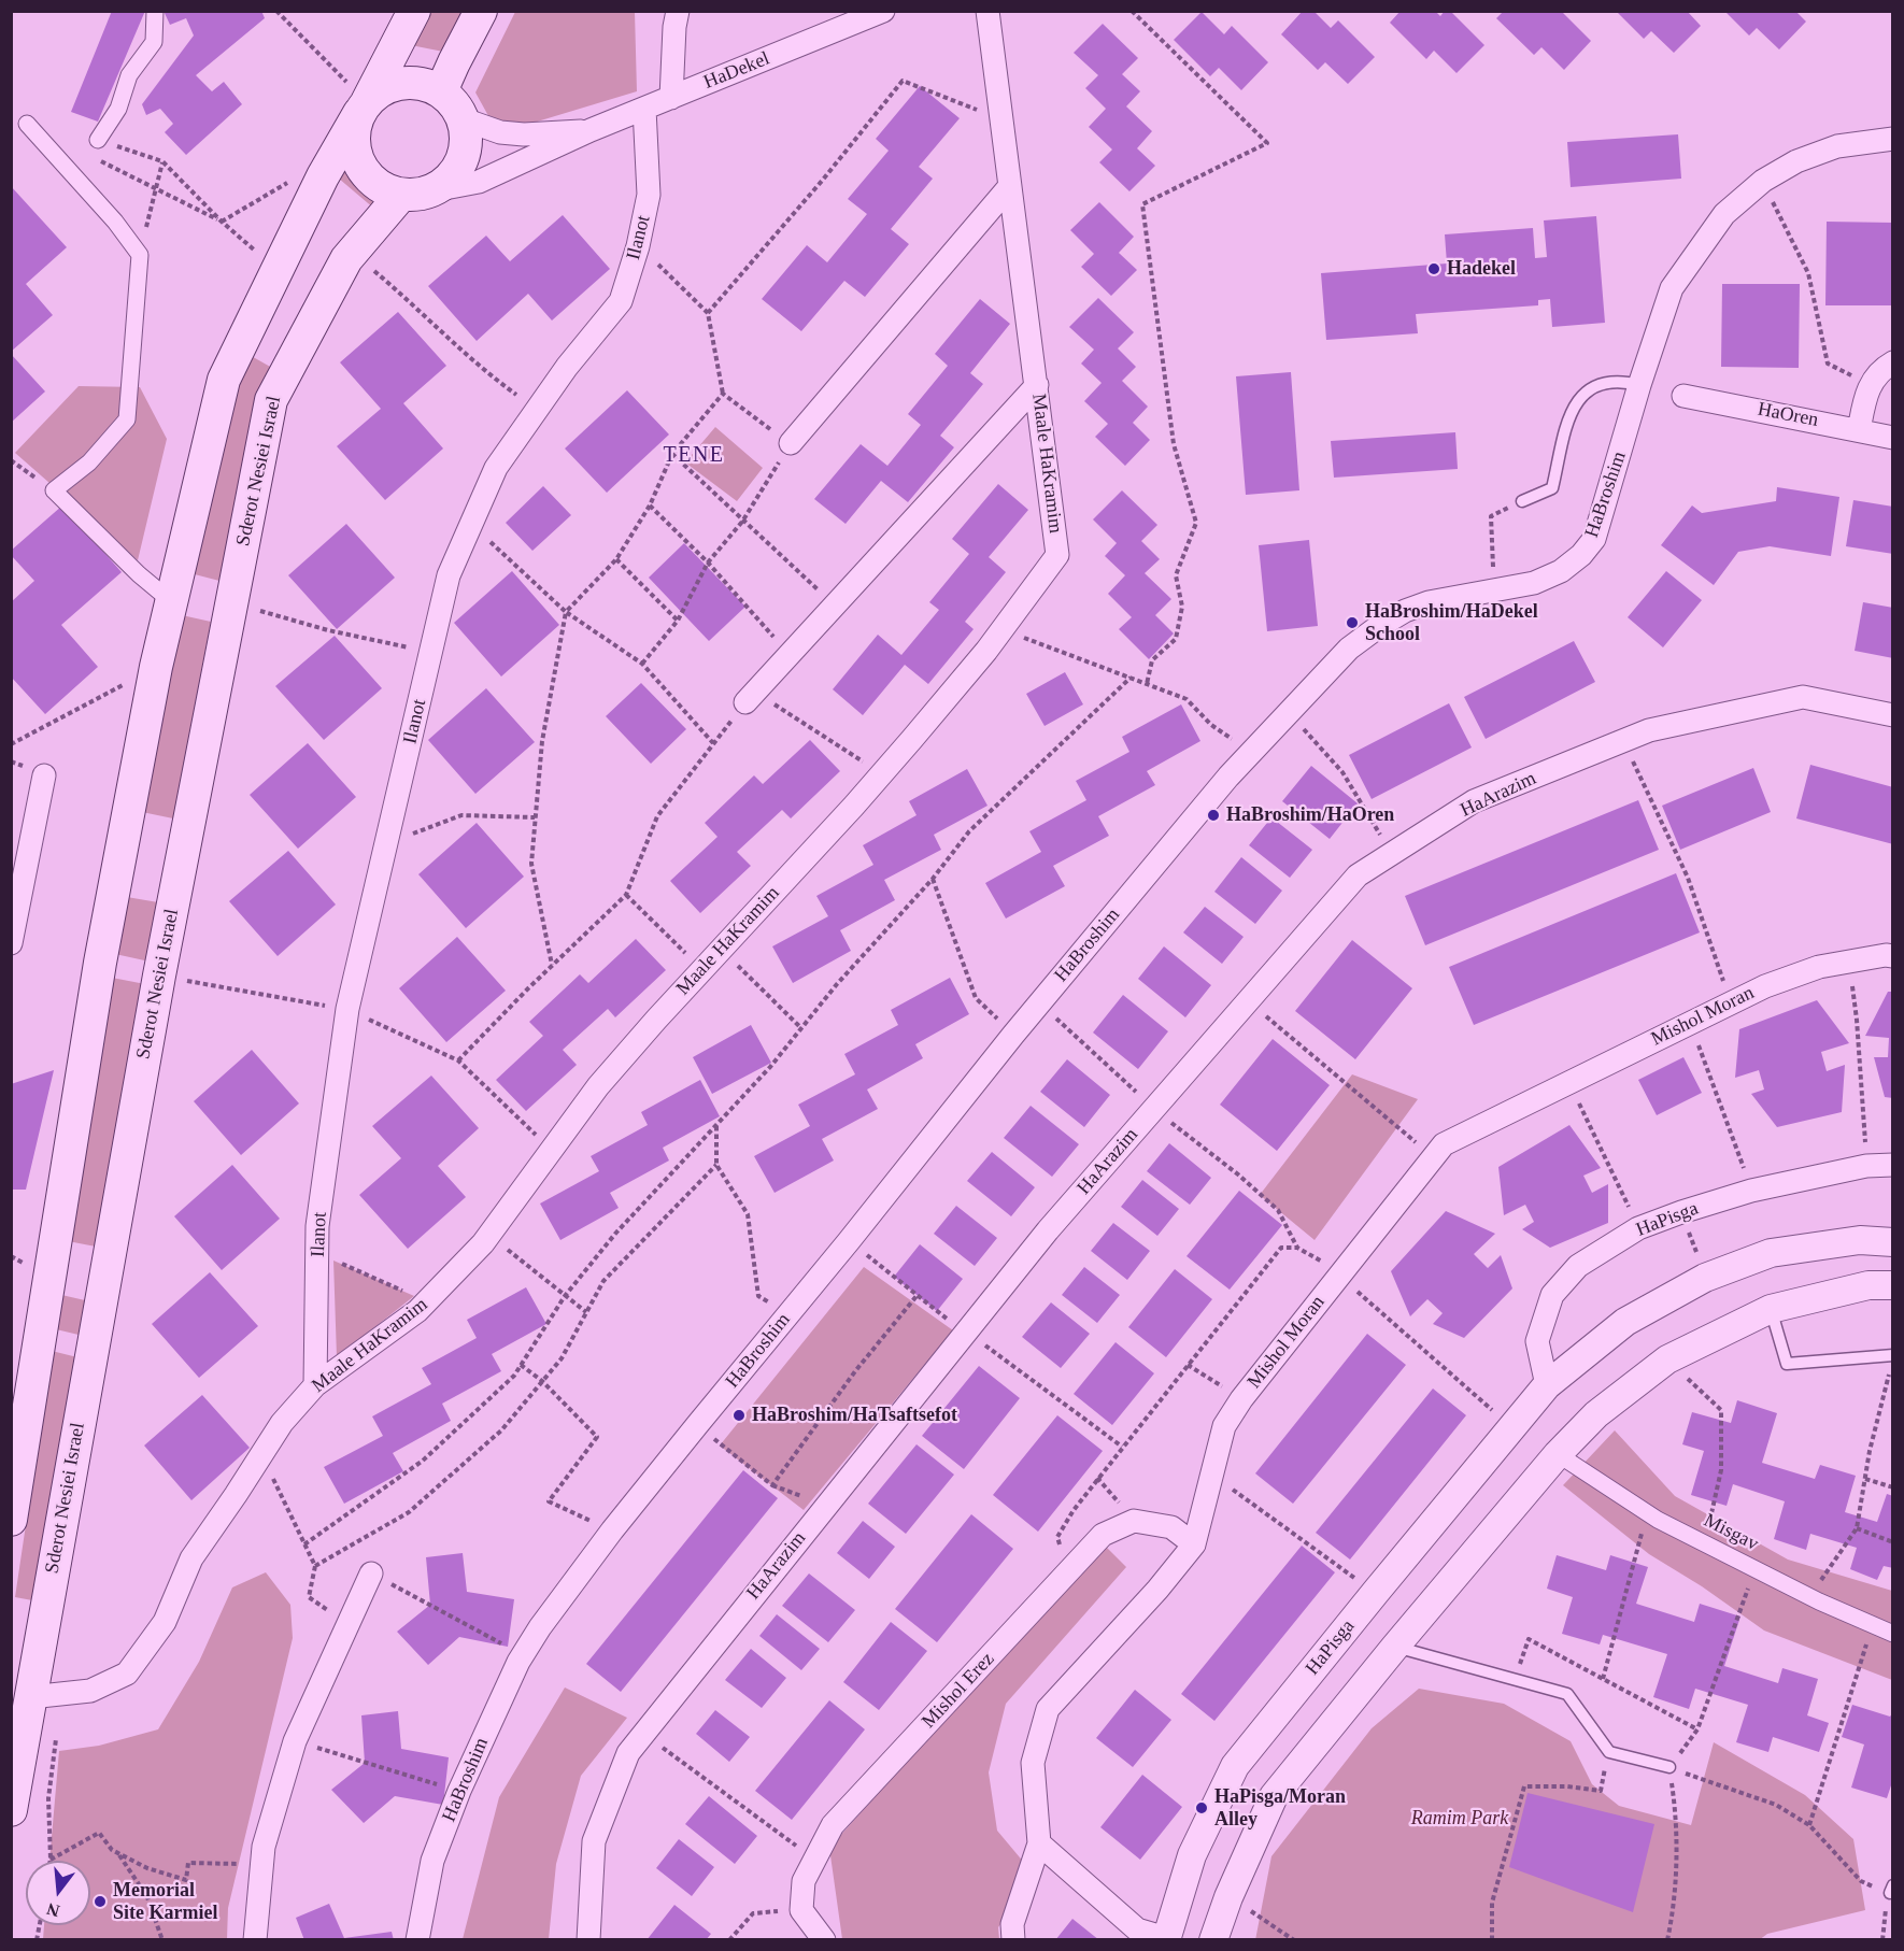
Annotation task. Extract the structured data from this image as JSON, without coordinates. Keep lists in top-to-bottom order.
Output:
{
  "streets": {
    "main road": ["Sderot Nesiei Israel"],
    "street": [
      "HaDekel",
      "Ilanot",
      "HaOren",
      "Maale HaKramim",
      "HaBroshim",
      "HaArazim",
      "Mishol Moran",
      "HaPisga",
      "Misgav",
      "Mishol Erez"
    ]
  },
  "crossings": [
    ["HaDekel", "Ilanot"],
    ["HaDekel", "Sderot Nesiei Israel"],
    ["Ilanot", "Maale HaKramim"],
    ["Maale HaKramim", "Sderot Nesiei Israel"],
    ["Mishol Moran", "Mishol Erez"]
  ],
  "districts": ["TENE"],
  "parks": ["Ramim Park"],
  "places": [
    "Hadekel",
    "HaBroshim/HaDekel School",
    "HaBroshim/HaOren",
    "HaBroshim/HaTsaftsefot",
    "HaPisga/Moran Alley",
    "Memorial Site Karmiel"
  ],
  "north": "bottom"
}
